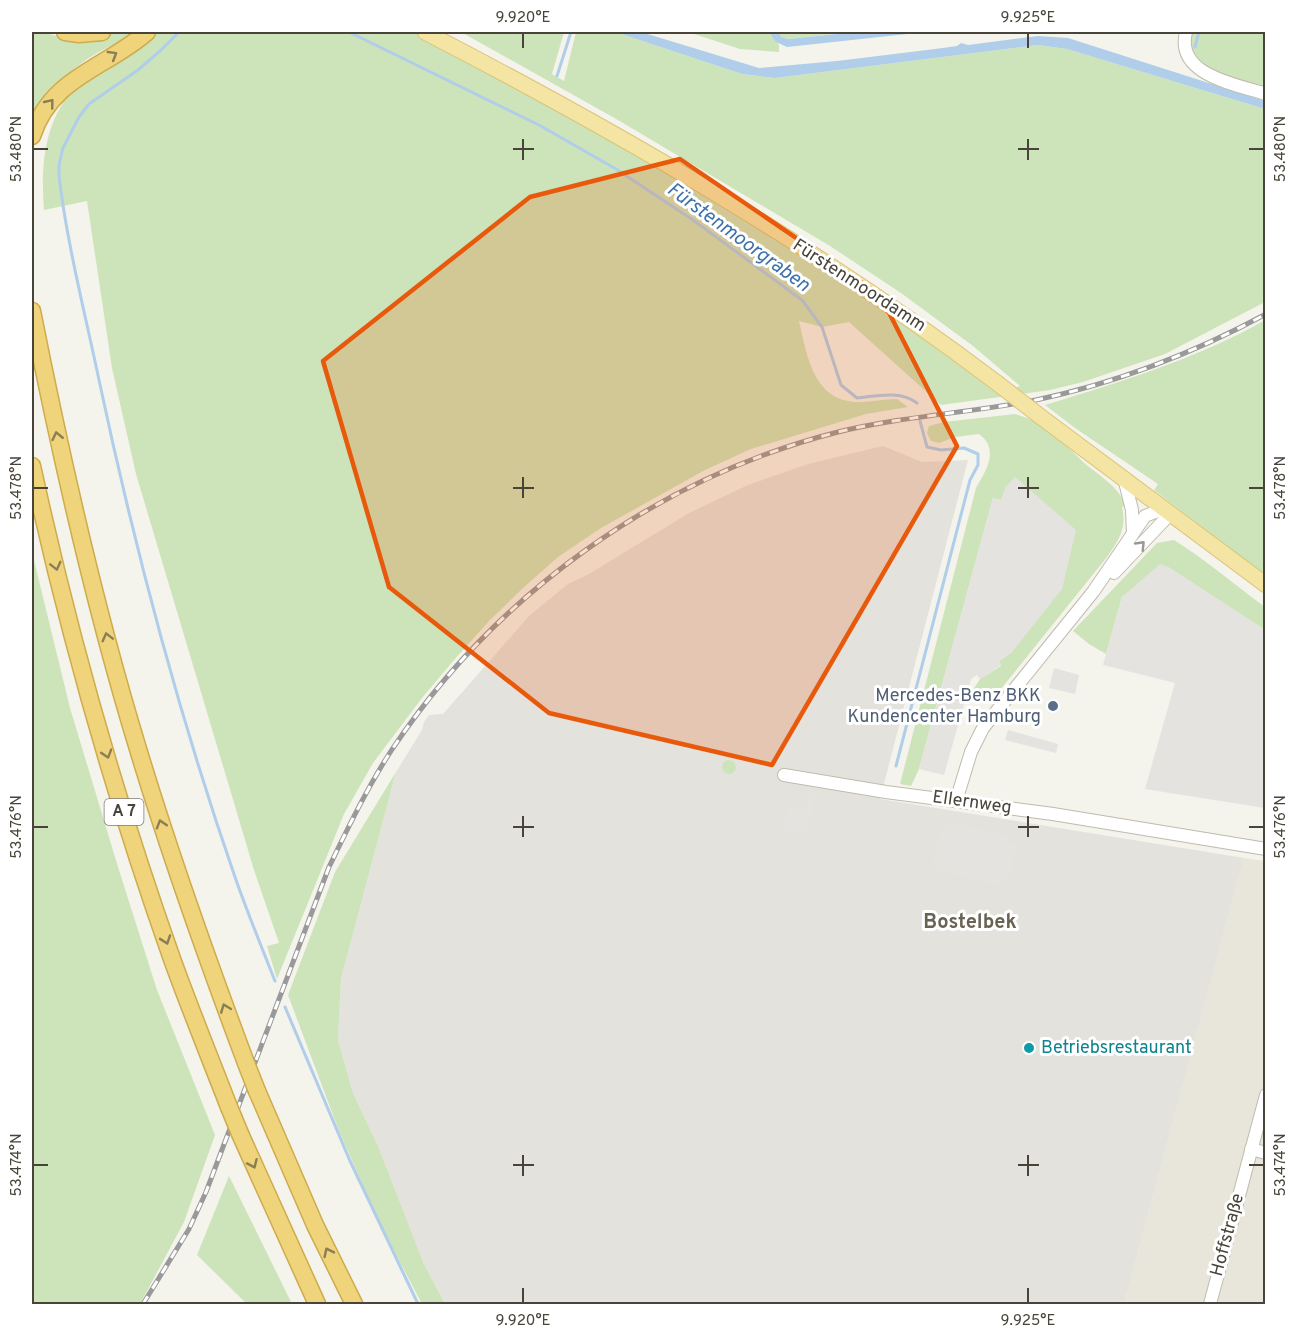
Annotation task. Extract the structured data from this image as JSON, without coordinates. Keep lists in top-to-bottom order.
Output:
{
  "streets": {
    "highway": ["A 7"],
    "main road": ["Fürstenmoordamm"],
    "street": ["Ellernweg", "Hoffstraße"]
  },
  "districts": ["Bostelbek"],
  "water": ["Fürstenmoorgraben"],
  "places": ["Mercedes-Benz BKK Kundencenter Hamburg", "Betriebsrestaurant"],
  "coordinates": [
    "9.920°E",
    "9.925°E",
    "53.480°N",
    "53.478°N",
    "53.476°N",
    "53.474°N"
  ]
}
